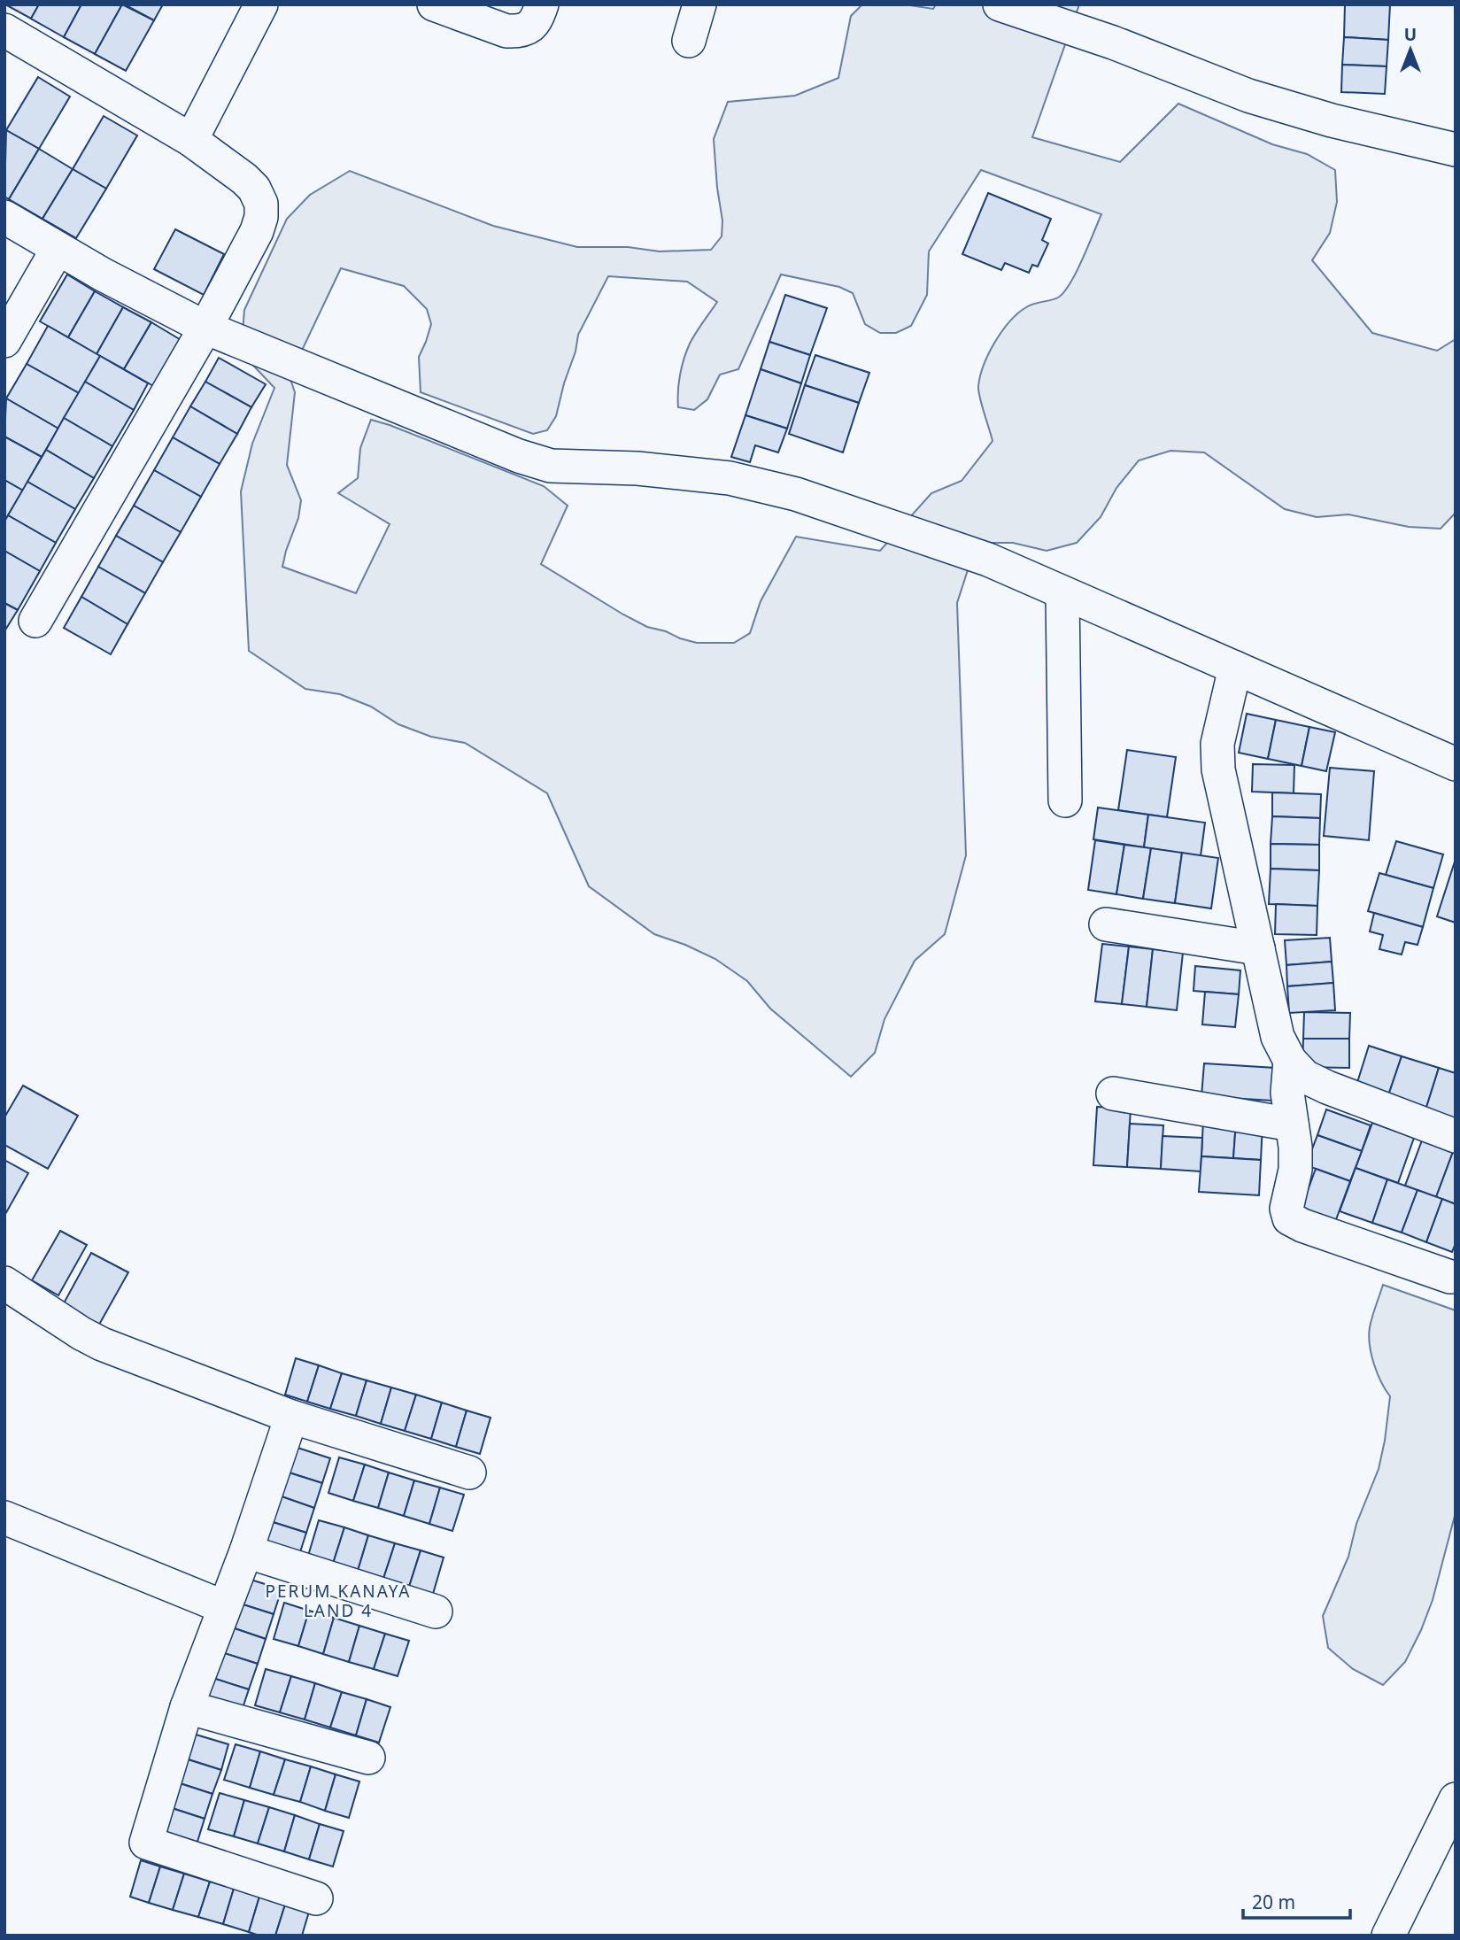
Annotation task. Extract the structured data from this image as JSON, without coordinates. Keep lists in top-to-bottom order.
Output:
{
  "districts": ["PERUM KANAYA LAND 4"],
  "scale_bar": "20 m",
  "north": "top"
}
